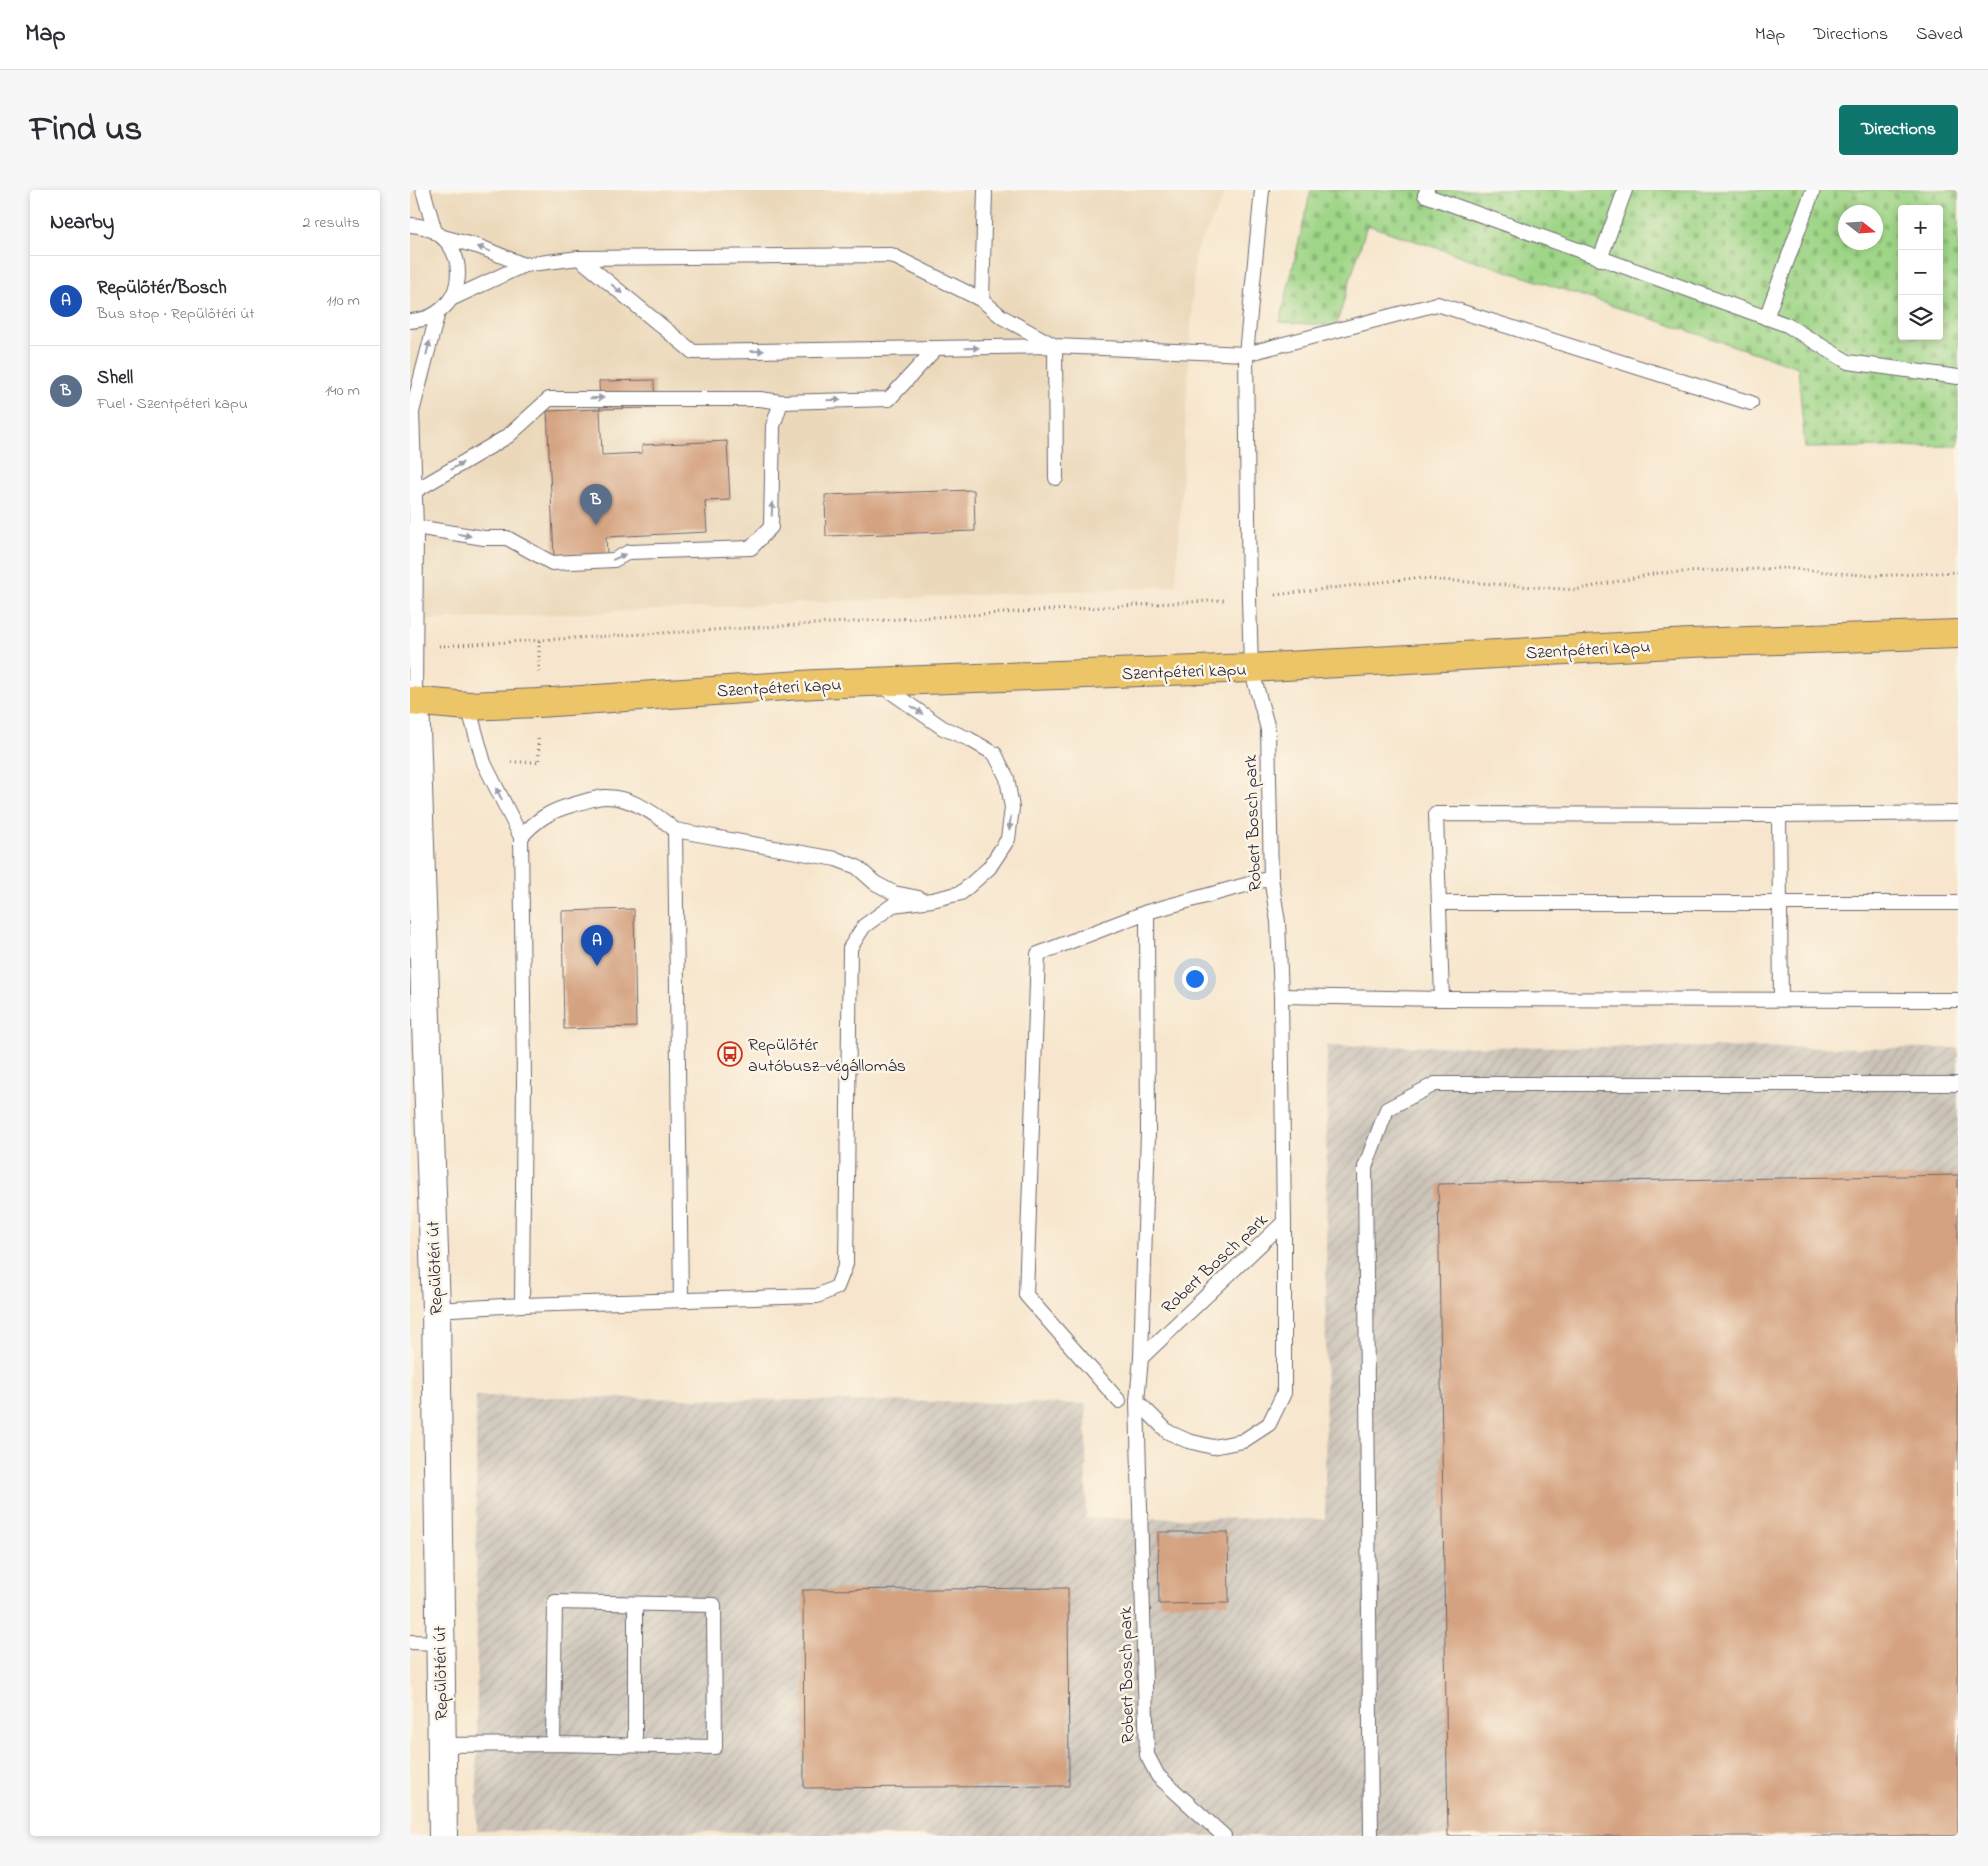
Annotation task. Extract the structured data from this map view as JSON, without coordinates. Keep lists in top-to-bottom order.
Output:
{
  "streets": {
    "main road": ["Szentpéteri kapu"],
    "street": ["Repülőtéri út"],
    "lane": ["Robert Bosch park"]
  },
  "crossings": [
    ["Szentpéteri kapu", "Robert Bosch park"],
    ["Szentpéteri kapu", "Repülőtéri út"]
  ],
  "places": {
    "bus stop": ["Repülőtér autóbusz-végállomás"]
  },
  "north": "right",
  "page": {
    "header": "Map",
    "nav": ["Map", "Directions", "Saved"],
    "title": "Find us",
    "buttons": "Directions",
    "heading": ["Nearby", "2 results"],
    "map_buttons": ["+", "−"],
    "list": [
      {
        "mark": "A",
        "name": "Repülőtér/Bosch",
        "note": "Bus stop · Repülőtéri út",
        "value": "110 m"
      },
      {
        "mark": "B",
        "name": "Shell",
        "note": "Fuel · Szentpéteri kapu",
        "value": "140 m"
      }
    ],
    "pins": ["B", "A"]
  }
}
